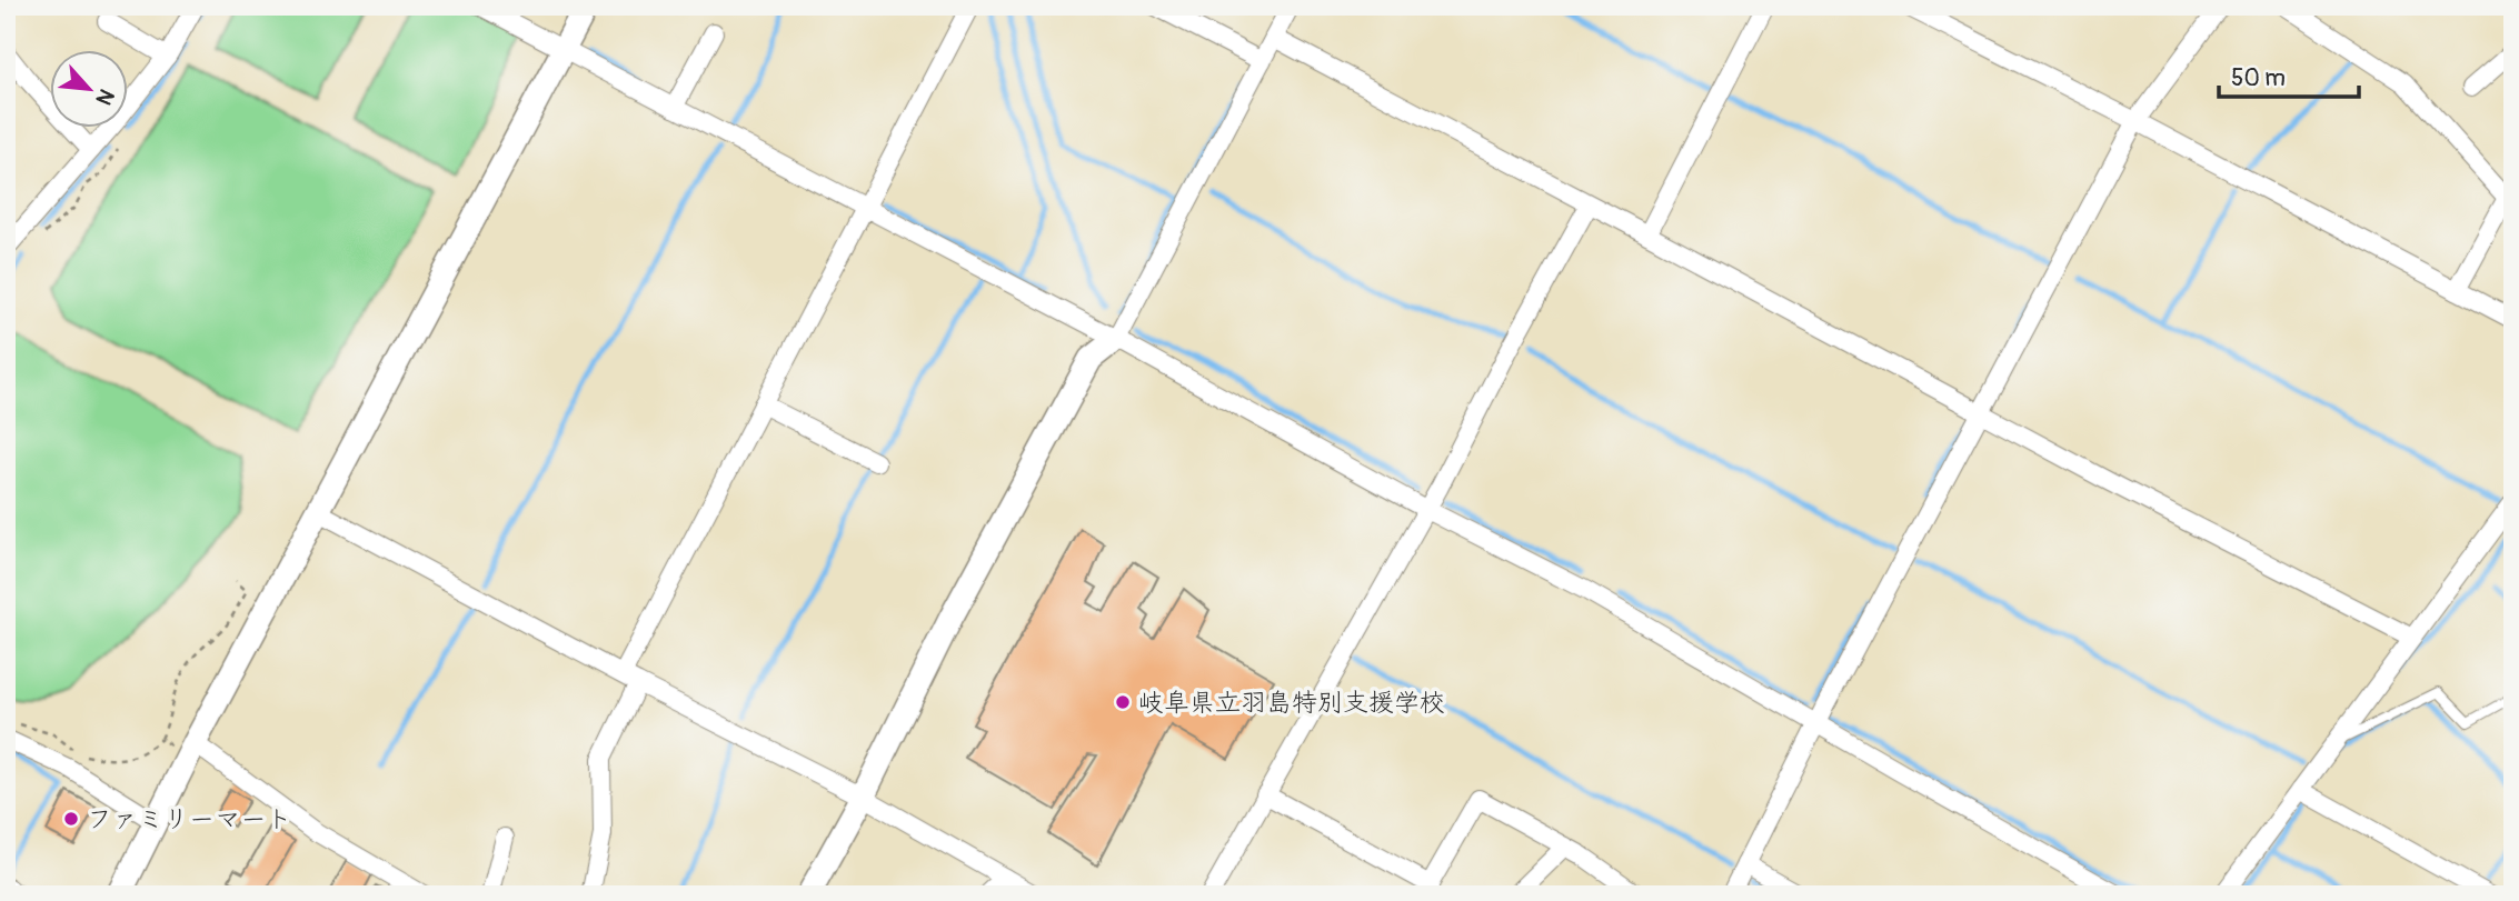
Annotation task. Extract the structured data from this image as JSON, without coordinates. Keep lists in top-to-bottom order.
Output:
{
  "places": ["岐阜県立羽島特別支援学校", "ファミリーマート"],
  "scale_bar": "50 m",
  "north": "bottom right"
}
